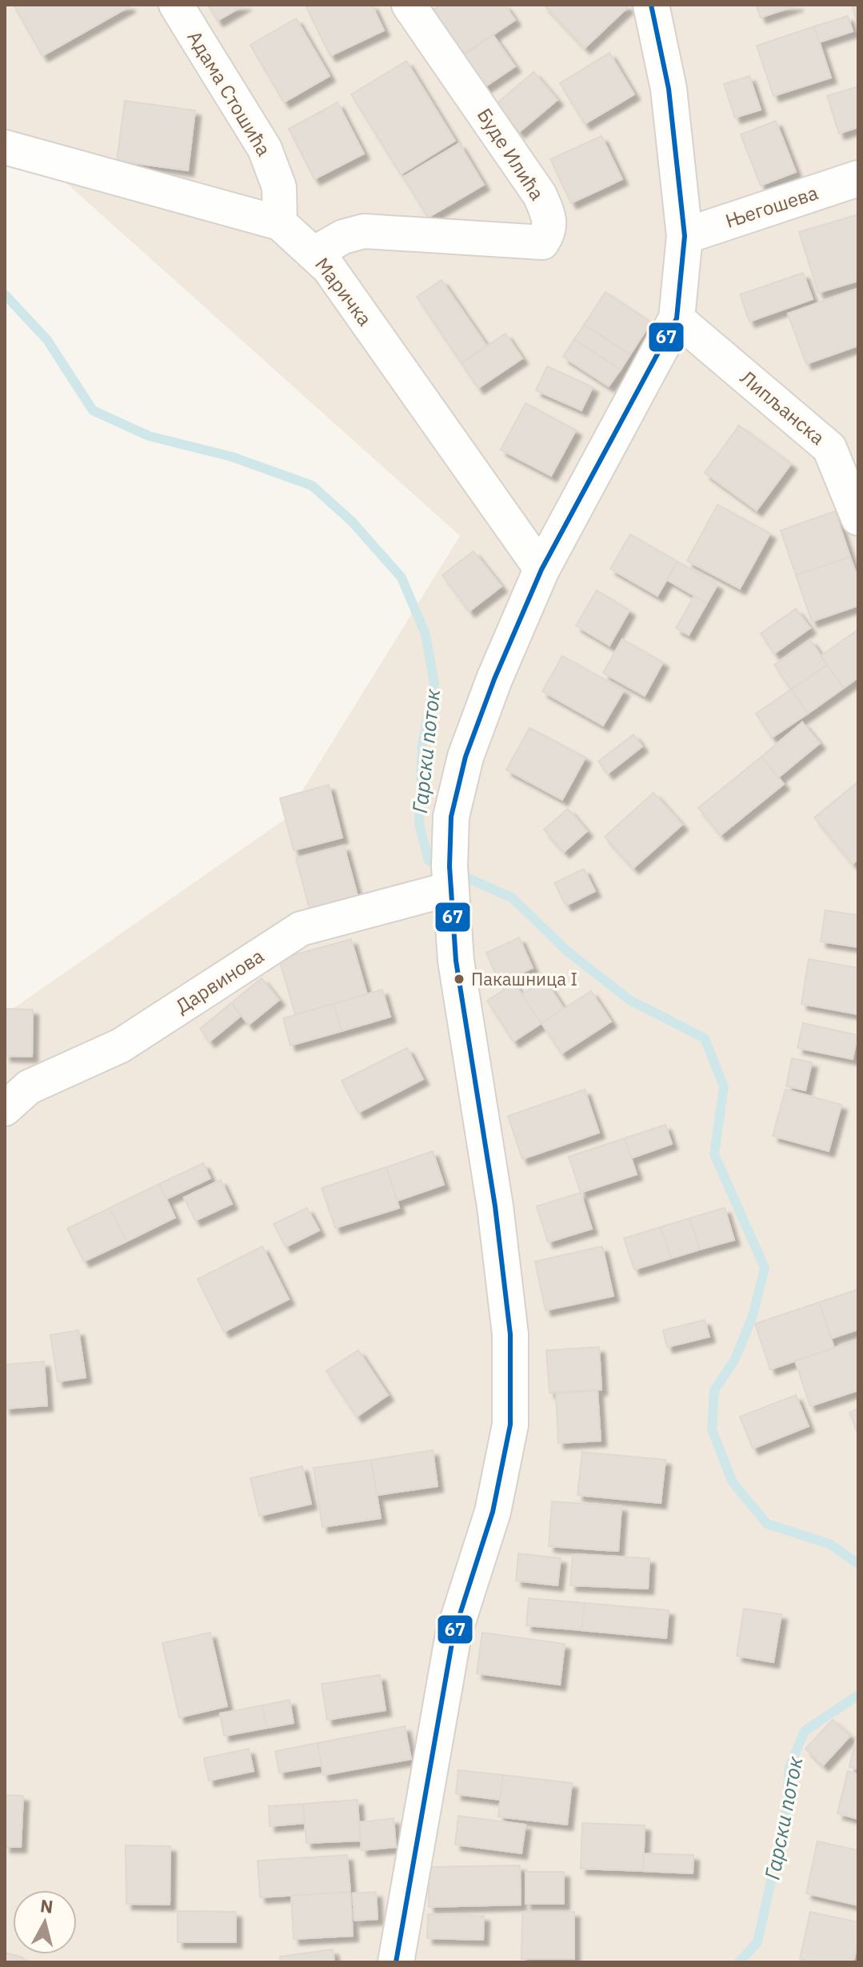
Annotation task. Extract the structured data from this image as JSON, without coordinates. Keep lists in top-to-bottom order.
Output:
{
  "streets": {
    "street": [
      "Адама Стошића",
      "Буде Илића",
      "Његошева",
      "Маричка",
      "Липљанска",
      "Дарвинова"
    ]
  },
  "crossings": [
    ["Адама Стошића", "Маричка"],
    ["Буде Илића", "Маричка"]
  ],
  "water": ["Гарски поток"],
  "places": ["Пакашница I"],
  "lines": ["transit line 67"],
  "north": "top"
}
